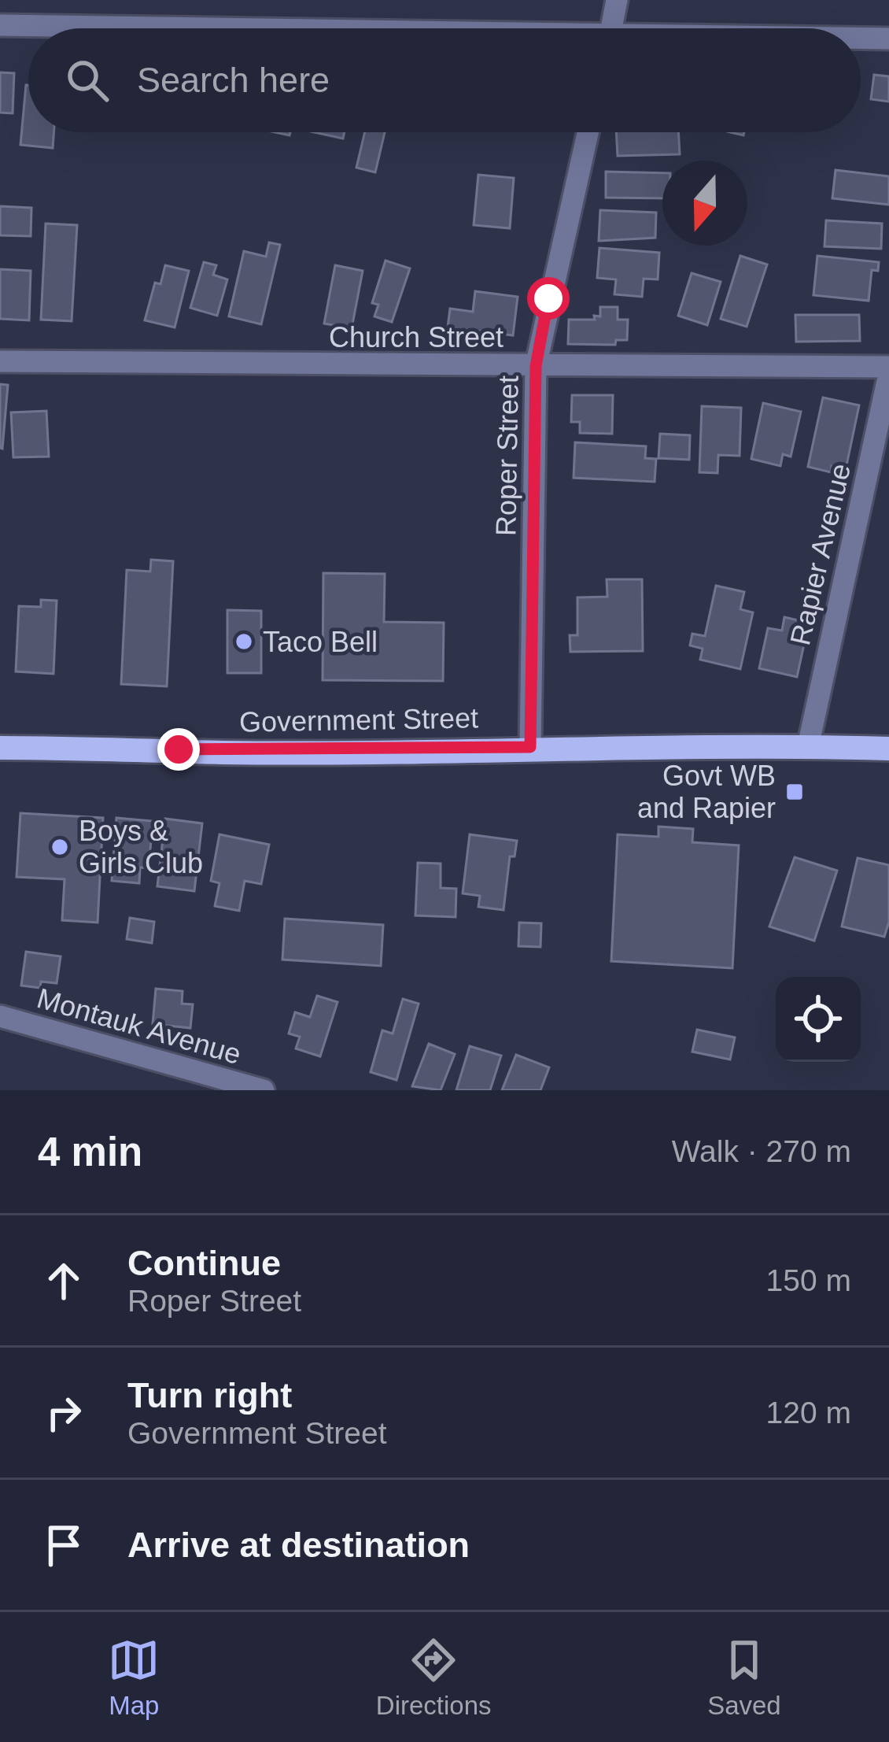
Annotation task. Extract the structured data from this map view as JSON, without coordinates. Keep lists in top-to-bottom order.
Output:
{
  "streets": {
    "main road": ["Government Street"],
    "street": [
      "Church Street",
      "Roper Street",
      "Rapier Avenue",
      "Montauk Avenue"
    ]
  },
  "crossings": [
    ["Church Street", "Roper Street"],
    ["Roper Street", "Government Street"],
    ["Rapier Avenue", "Government Street"]
  ],
  "places": {
    "other": ["Taco Bell", "Boys & Girls Club"],
    "transit": ["Govt WB and Rapier"]
  },
  "north": "bottom",
  "page": {
    "search": "Search here",
    "heading": ["4 min", "Walk · 270 m"],
    "list": [
      ["Continue", "Roper Street", "150 m"],
      ["Turn right", "Government Street", "120 m"],
      "Arrive at destination"
    ],
    "nav": ["Map", "Directions", "Saved"]
  }
}
